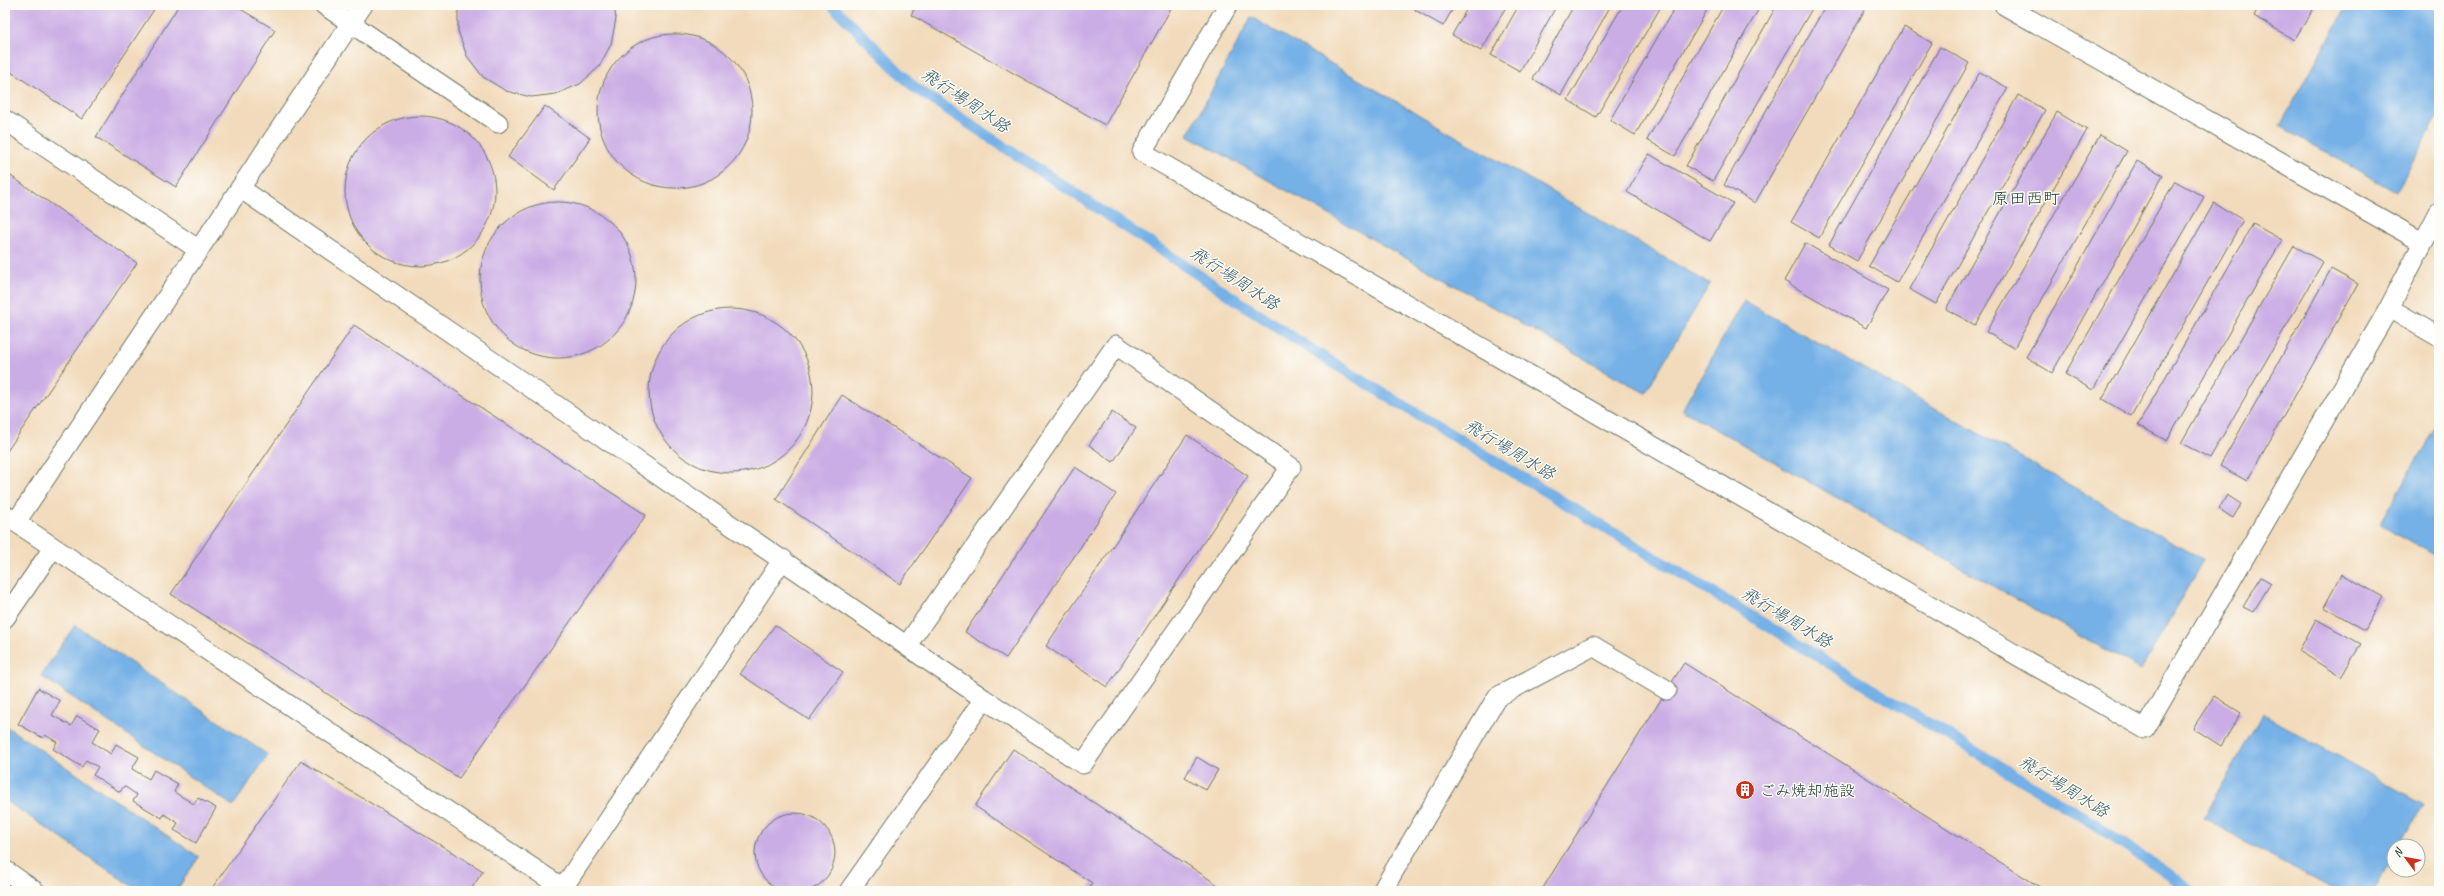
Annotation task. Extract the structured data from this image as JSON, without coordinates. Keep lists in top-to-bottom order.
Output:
{
  "districts": ["原田西町"],
  "water": ["飛行場周水路"],
  "places": {
    "building": ["ごみ焼却施設"]
  },
  "north": "top left"
}
